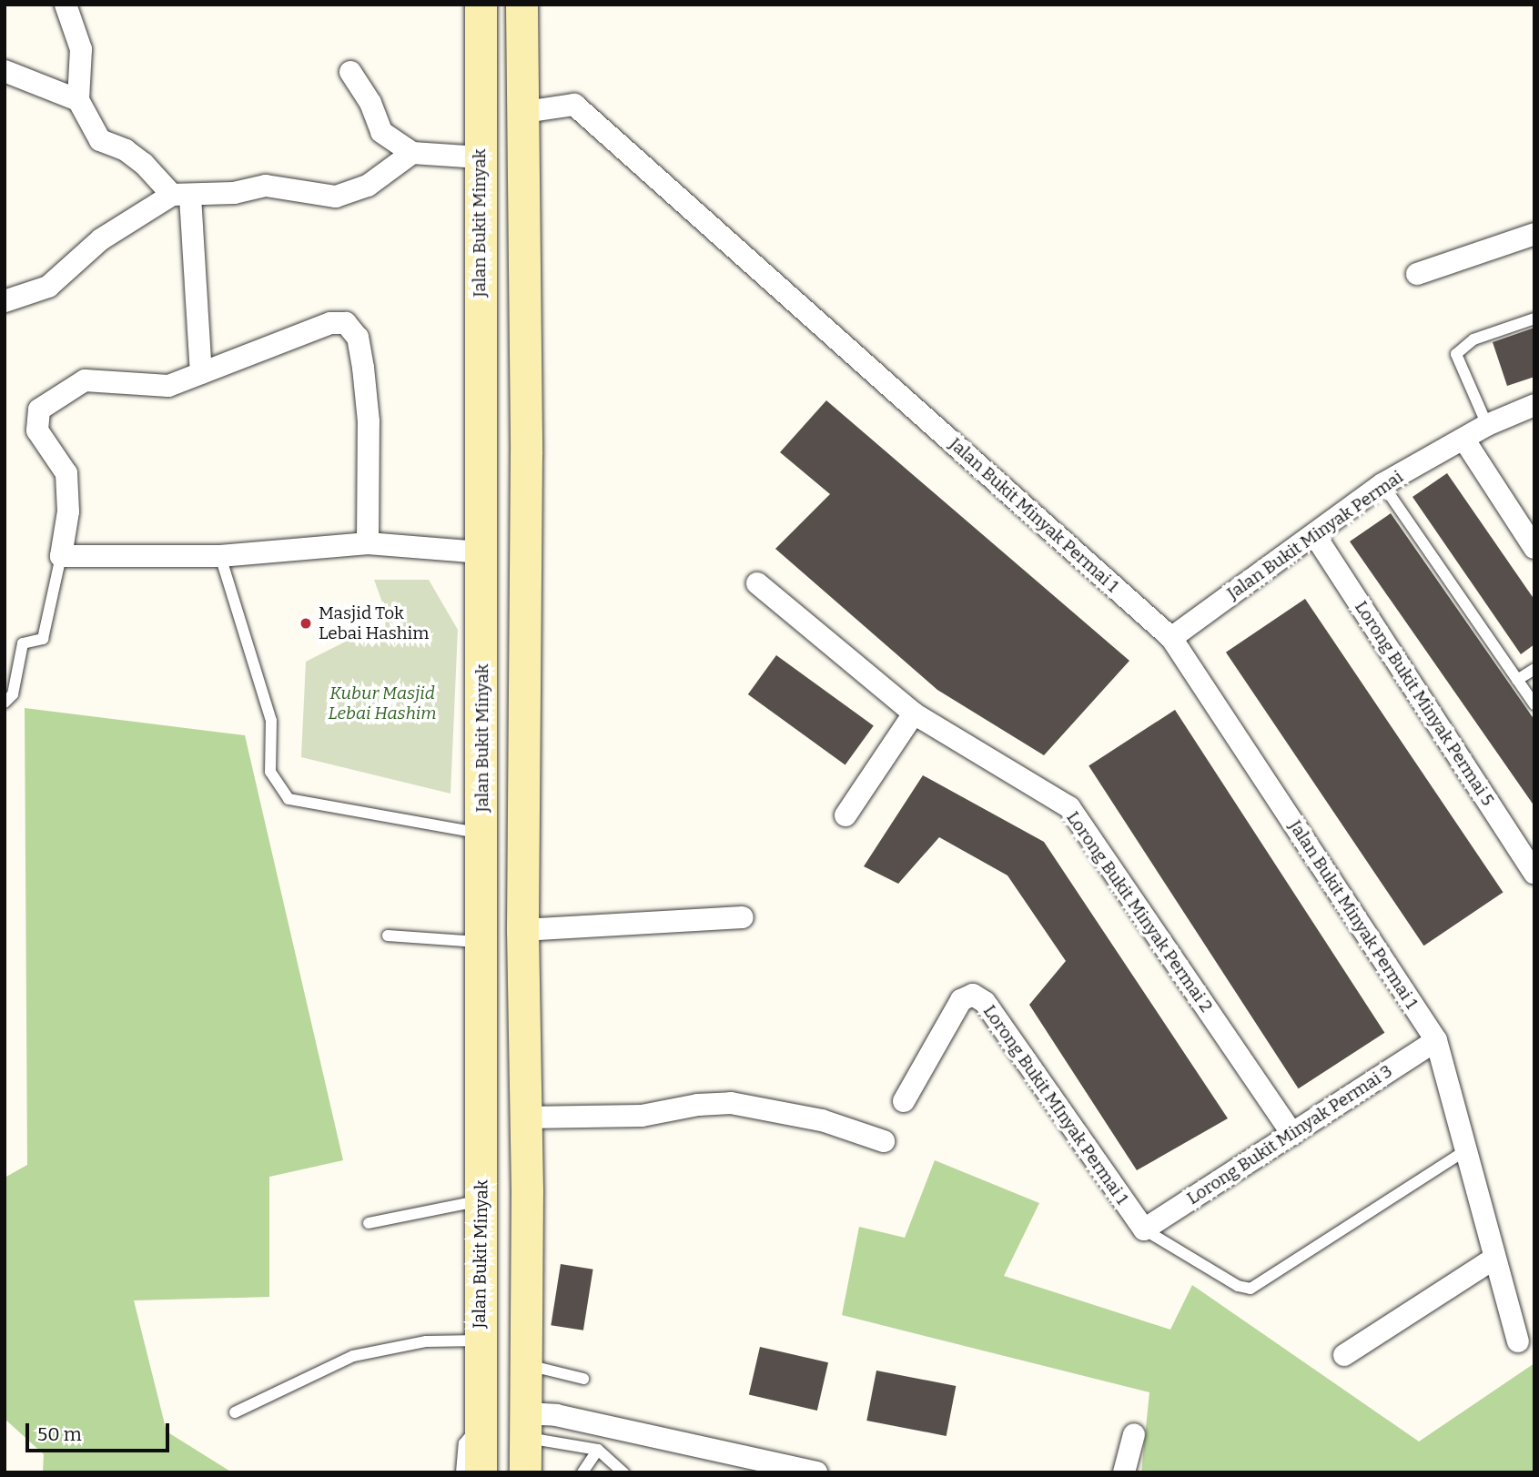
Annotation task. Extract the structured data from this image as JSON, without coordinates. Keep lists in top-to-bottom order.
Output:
{
  "streets": {
    "main road": ["Jalan Bukit Minyak"],
    "street": [
      "Jalan Bukit Minyak Permai 1",
      "Jalan Bukit Minyak Permai",
      "Lorong Bukit Minyak Permai 5",
      "Lorong Bukit Minyak Permai 2",
      "Lorong Bukit MInyak Permai 1",
      "Lorong Bukit Minyak Permai 3"
    ]
  },
  "crossings": [
    ["Jalan Bukit Minyak Permai 1", "Jalan Bukit Minyak Permai"],
    ["Jalan Bukit Minyak Permai 1", "Lorong Bukit Minyak Permai 3"],
    ["Jalan Bukit Minyak Permai", "Lorong Bukit Minyak Permai 5"],
    ["Lorong Bukit Minyak Permai 2", "Lorong Bukit Minyak Permai 3"],
    ["Lorong Bukit MInyak Permai 1", "Lorong Bukit Minyak Permai 3"]
  ],
  "parks": ["Kubur Masjid Lebai Hashim"],
  "places": ["Masjid Tok Lebai Hashim"],
  "scale_bar": "50 m"
}
